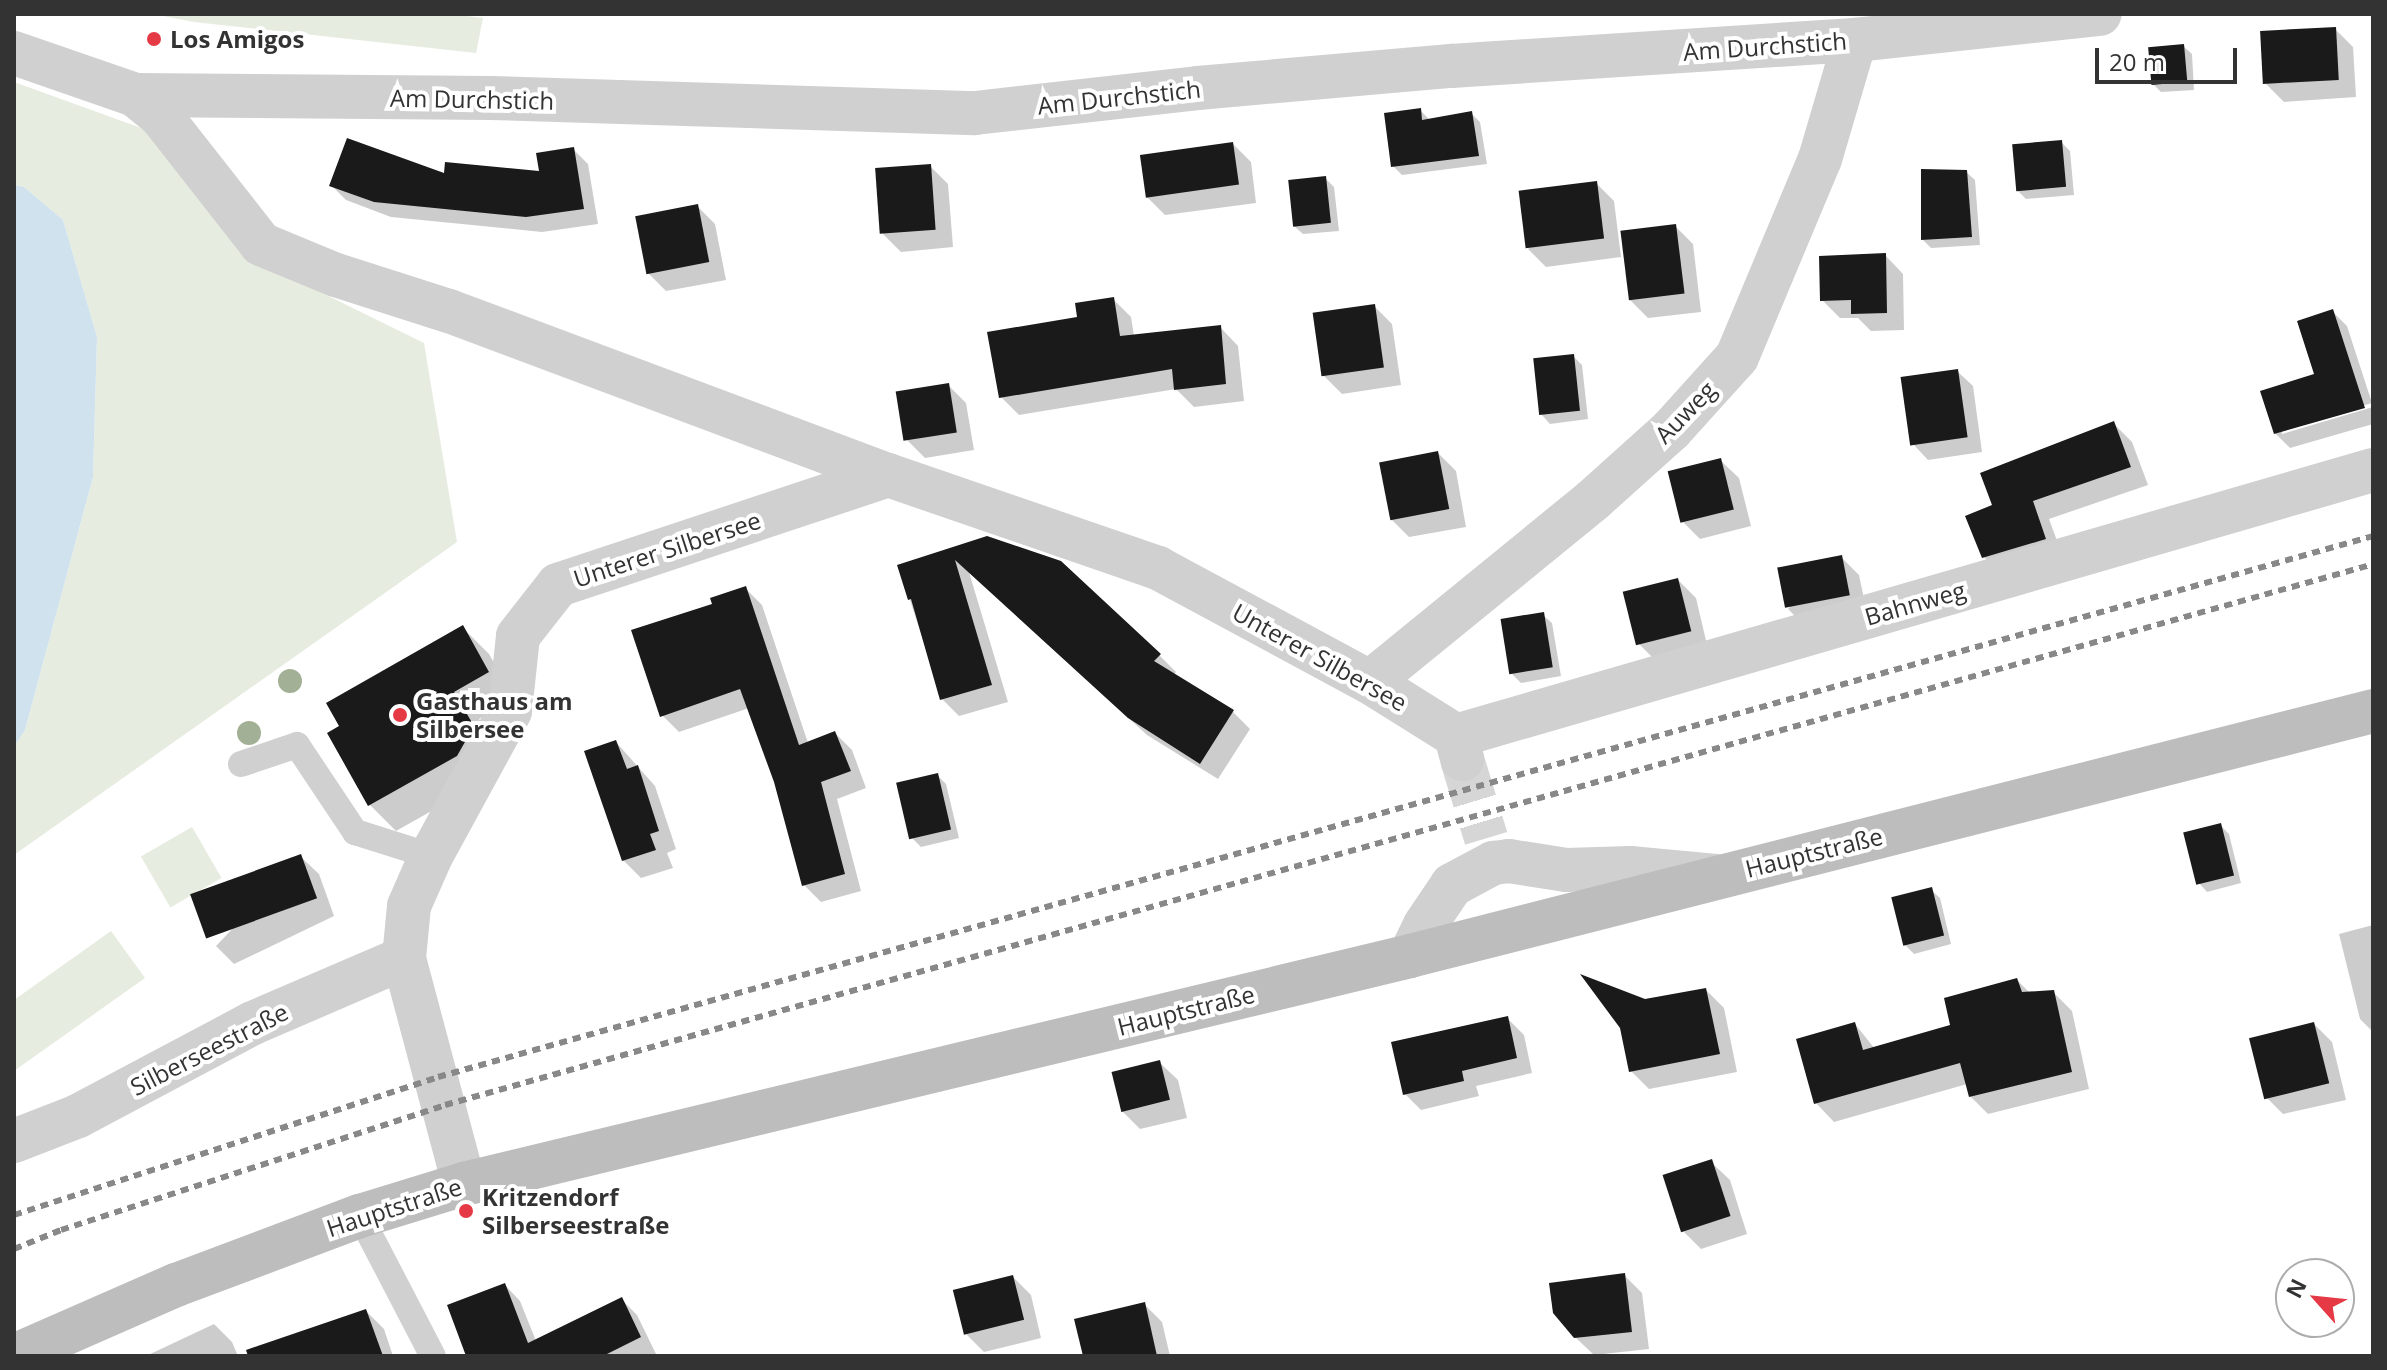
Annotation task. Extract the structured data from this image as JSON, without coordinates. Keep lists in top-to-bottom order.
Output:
{
  "streets": {
    "main road": ["Hauptstraße"],
    "street": [
      "Am Durchstich",
      "Auweg",
      "Unterer Silbersee",
      "Bahnweg",
      "Silberseestraße"
    ]
  },
  "crossings": [
    ["Am Durchstich", "Auweg"],
    ["Am Durchstich", "Unterer Silbersee"],
    ["Auweg", "Unterer Silbersee"],
    ["Unterer Silbersee", "Bahnweg"],
    ["Unterer Silbersee", "Hauptstraße"],
    ["Unterer Silbersee", "Silberseestraße"]
  ],
  "places": ["Los Amigos", "Gasthaus am Silbersee", "Kritzendorf Silberseestraße"],
  "scale_bar": "20 m",
  "north": "top left"
}
